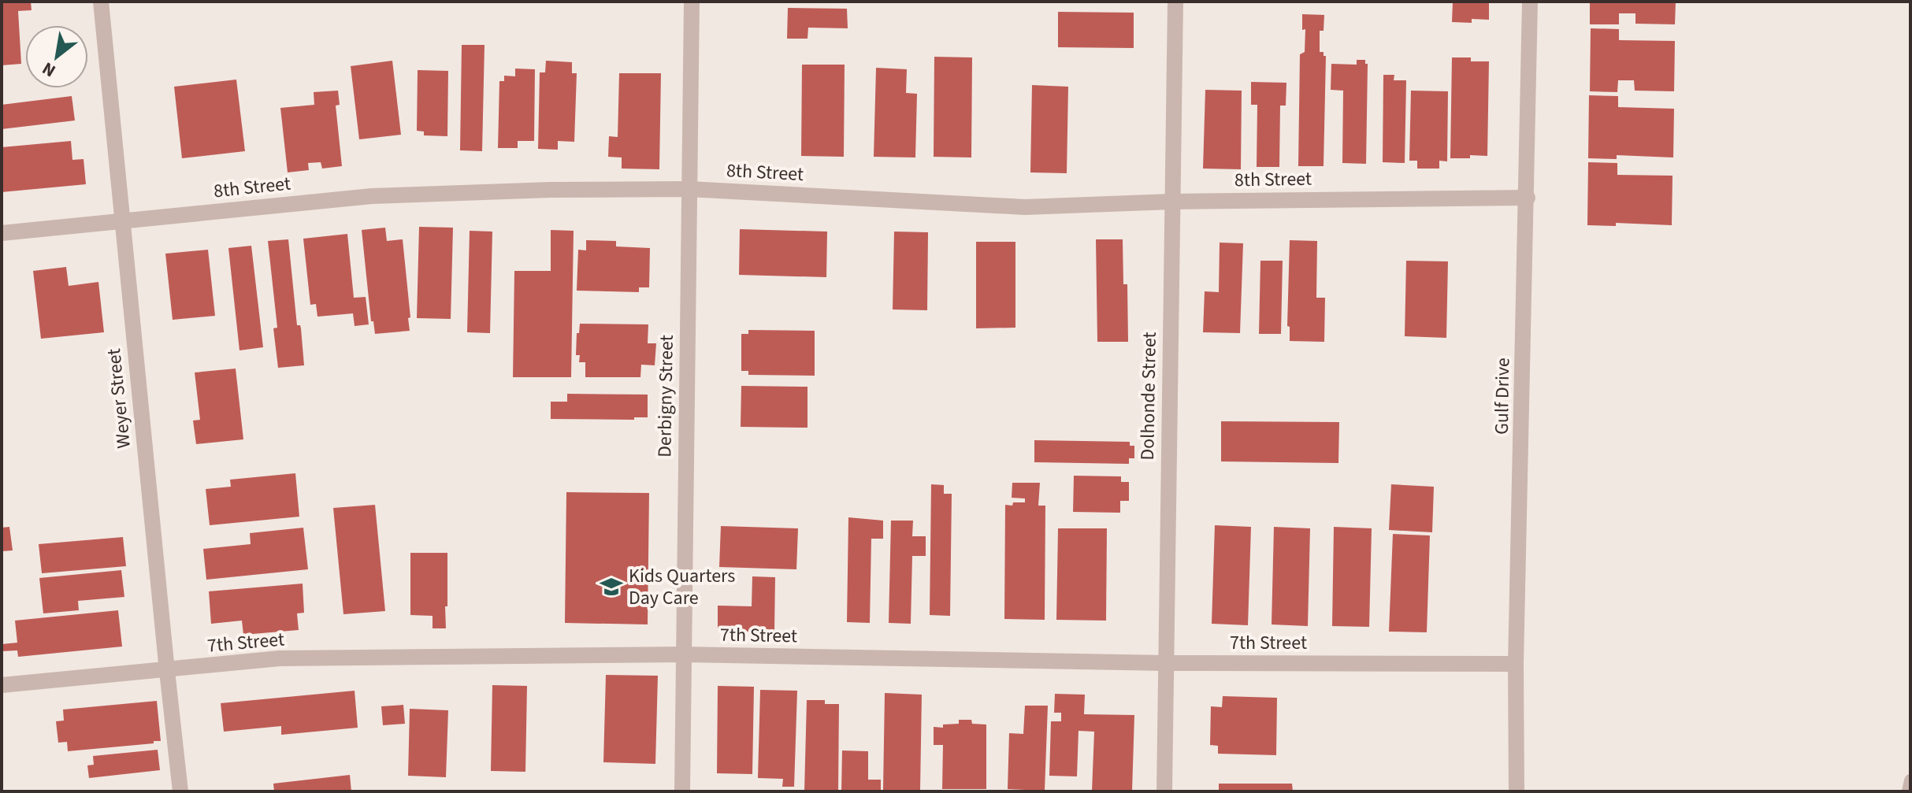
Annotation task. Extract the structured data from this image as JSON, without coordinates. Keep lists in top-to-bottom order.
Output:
{
  "streets": {
    "street": [
      "8th Street",
      "Derbigny Street",
      "Dolhonde Street",
      "Gulf Drive",
      "Weyer Street",
      "7th Street"
    ]
  },
  "crossings": [
    ["8th Street", "Derbigny Street"],
    ["8th Street", "Dolhonde Street"],
    ["8th Street", "Gulf Drive"],
    ["8th Street", "Weyer Street"],
    ["Derbigny Street", "7th Street"],
    ["Dolhonde Street", "7th Street"],
    ["Gulf Drive", "7th Street"],
    ["Weyer Street", "7th Street"]
  ],
  "places": {
    "school or university": ["Kids Quarters Day Care"]
  },
  "north": "bottom left"
}
